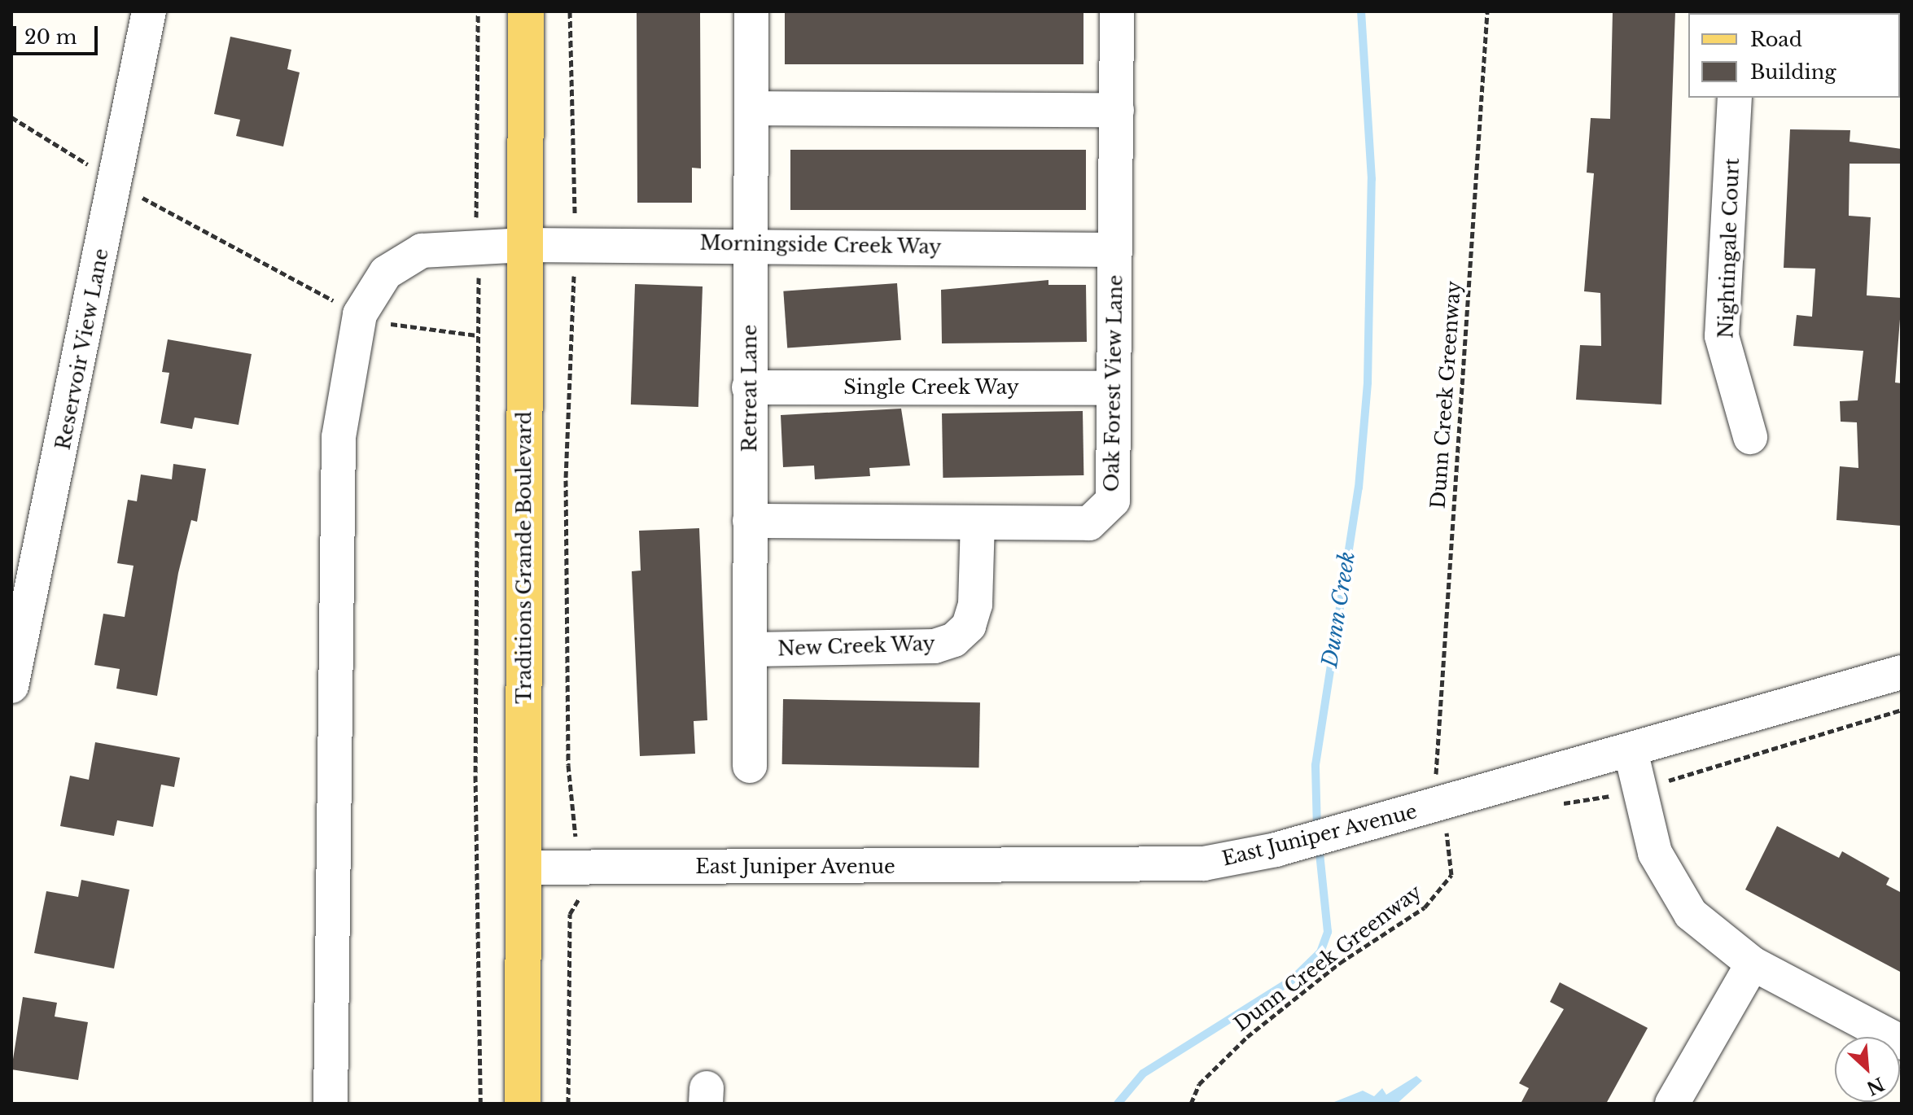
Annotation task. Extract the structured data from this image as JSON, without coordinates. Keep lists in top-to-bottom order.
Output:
{
  "streets": {
    "main road": ["Traditions Grande Boulevard"],
    "street": [
      "Morningside Creek Way",
      "Nightingale Court",
      "Reservoir View Lane",
      "Oak Forest View Lane",
      "Single Creek Way",
      "Retreat Lane",
      "New Creek Way",
      "East Juniper Avenue"
    ],
    "path": ["Dunn Creek Greenway"]
  },
  "crossings": [
    ["Morningside Creek Way", "Oak Forest View Lane"],
    ["Morningside Creek Way", "Retreat Lane"],
    ["Morningside Creek Way", "Traditions Grande Boulevard"],
    ["Oak Forest View Lane", "Single Creek Way"],
    ["Oak Forest View Lane", "Retreat Lane"],
    ["Oak Forest View Lane", "New Creek Way"],
    ["Single Creek Way", "Retreat Lane"],
    ["Retreat Lane", "New Creek Way"],
    ["Traditions Grande Boulevard", "East Juniper Avenue"]
  ],
  "water": ["Dunn Creek"],
  "legend": ["Road", "Building"],
  "scale_bar": "20 m",
  "north": "bottom right"
}
